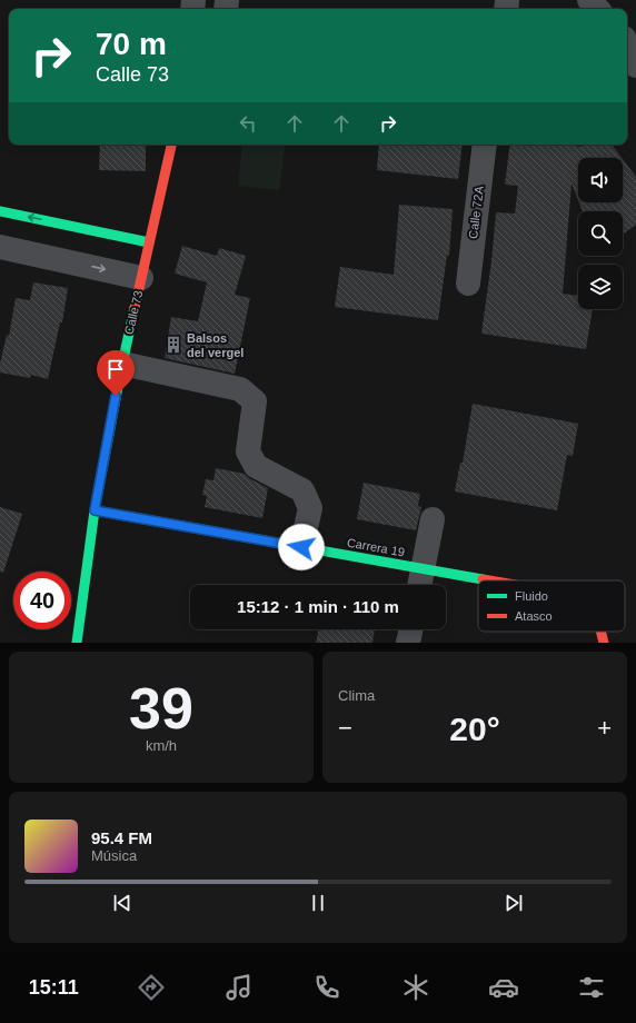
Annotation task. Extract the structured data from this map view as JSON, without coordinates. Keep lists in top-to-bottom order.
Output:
{
  "streets": {
    "street": ["Calle 72A", "Calle 73", "Carrera 19"]
  },
  "crossings": [
    ["Calle 73", "Carrera 19"]
  ],
  "places": {
    "building": ["Balsos del vergel"]
  },
  "legend": ["Fluido", "Atasco"],
  "page": {
    "turn": ["70 m", "Calle 73"],
    "limit": "40",
    "trip": "15:12 · 1 min · 110 m",
    "tile": [
      ["39", "km/h"],
      "Clima"
    ],
    "heat": ["−", "20°", "+"],
    "song": ["95.4 FM", "Música"],
    "tabs": "15:11"
  }
}
